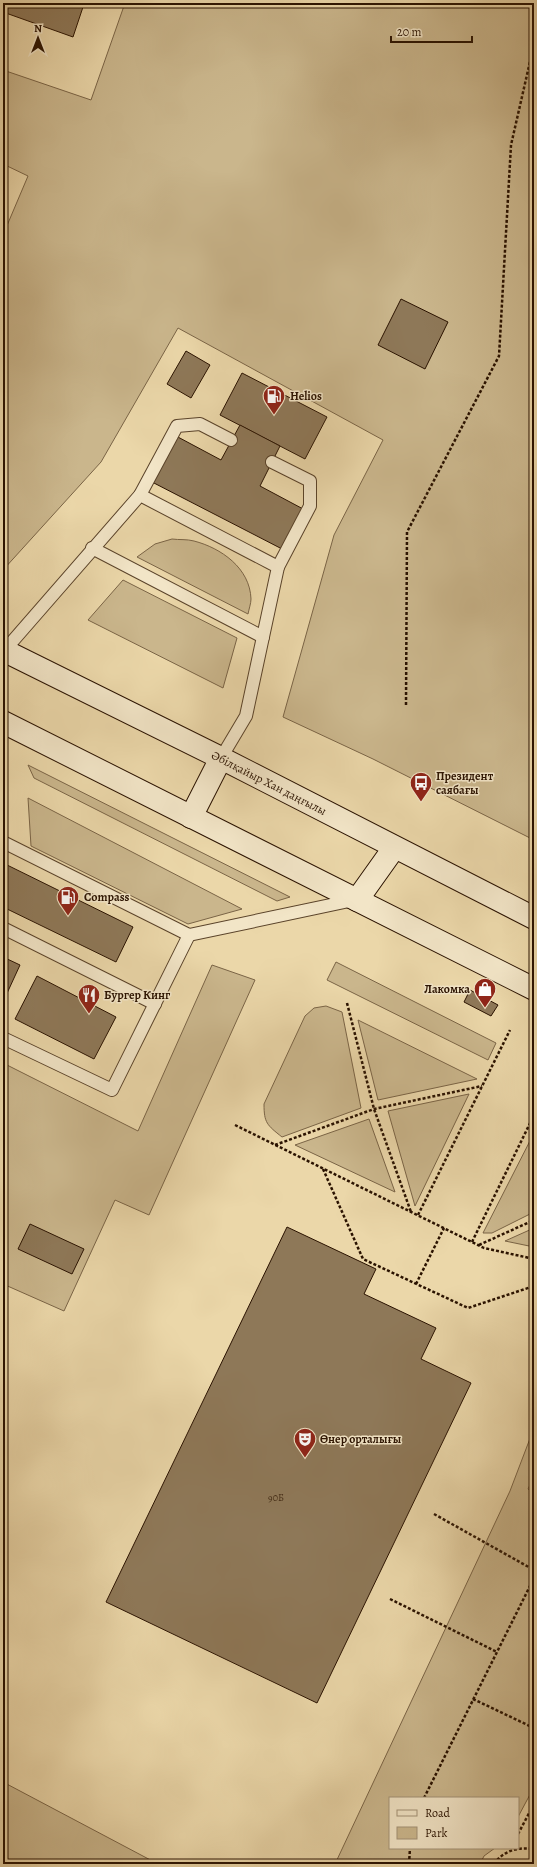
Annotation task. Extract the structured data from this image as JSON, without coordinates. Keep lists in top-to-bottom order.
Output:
{
  "streets": {
    "main road": ["Әбілқайыр Хан даңғылы"]
  },
  "places": {
    "fuel station": ["Helios", "Compass"],
    "bus stop": ["Президент саябағы"],
    "shop": ["Лакомка"],
    "restaurant": ["Бургер Кинг"],
    "theatre": ["Өнер орталығы"]
  },
  "house_numbers": ["90Б"],
  "legend": ["Road", "Park"],
  "scale_bar": "20 m",
  "north": "top"
}
